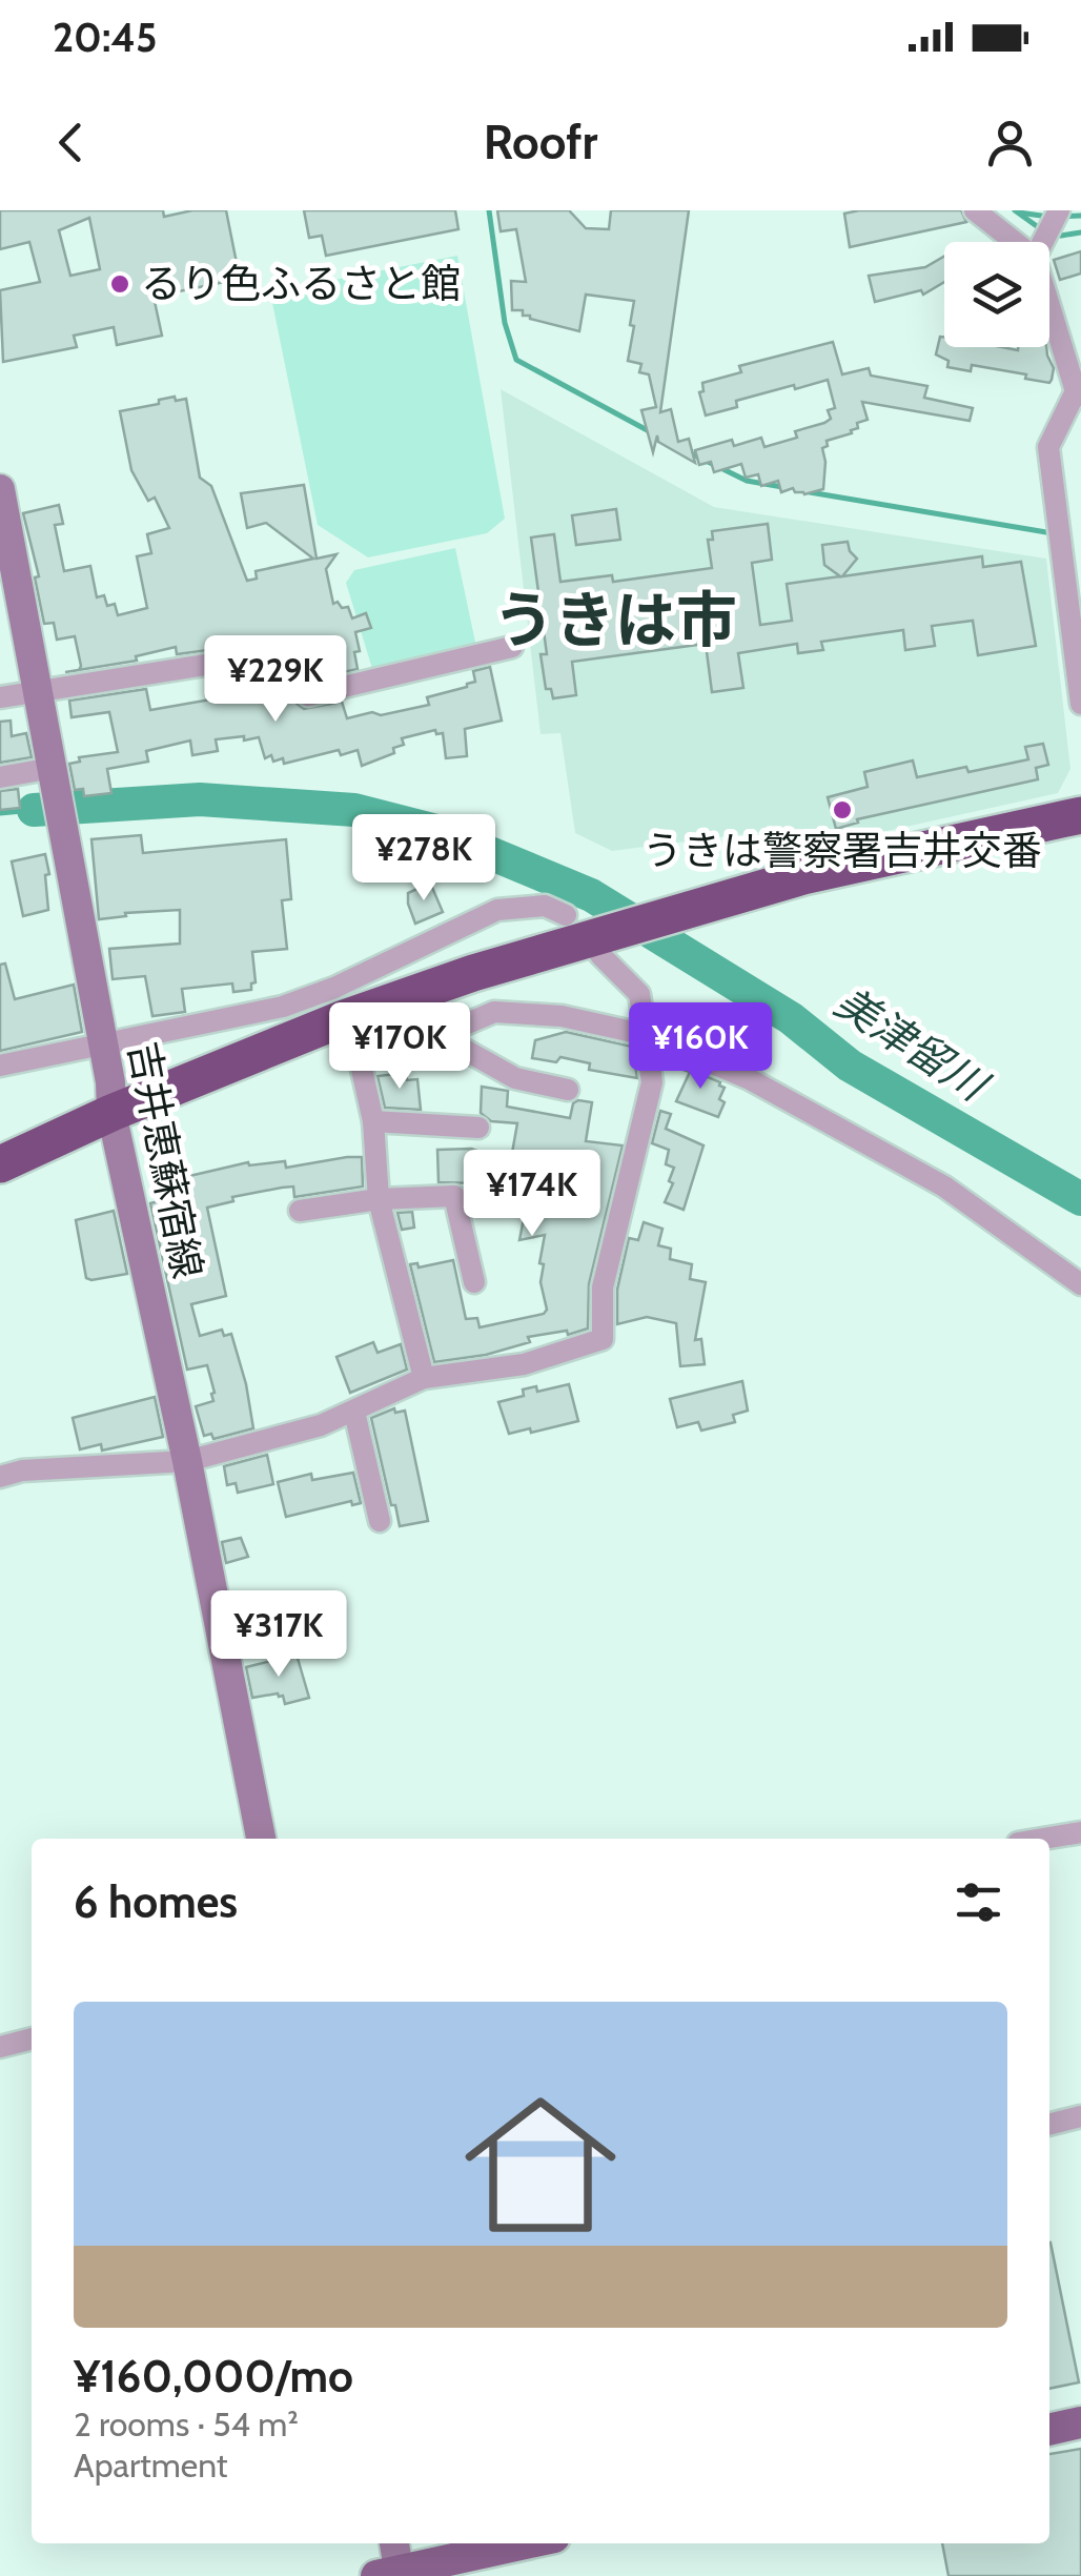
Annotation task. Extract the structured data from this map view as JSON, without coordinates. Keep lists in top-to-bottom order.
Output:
{
  "streets": {
    "main road": ["吉井恵蘇宿線"]
  },
  "districts": ["うきは市"],
  "water": ["美津留川"],
  "places": ["るり色ふるさと館", "うきは警察署吉井交番"],
  "page": {
    "status": "20:45",
    "header": "Roofr",
    "price": [
      "¥229K",
      "¥278K",
      "¥170K",
      "¥160K",
      "¥174K",
      "¥317K"
    ],
    "heading": "6 homes",
    "list": [
      {
        "name": "¥160,000/mo",
        "note": "2 rooms · 54 m² · Apartment"
      }
    ]
  }
}
